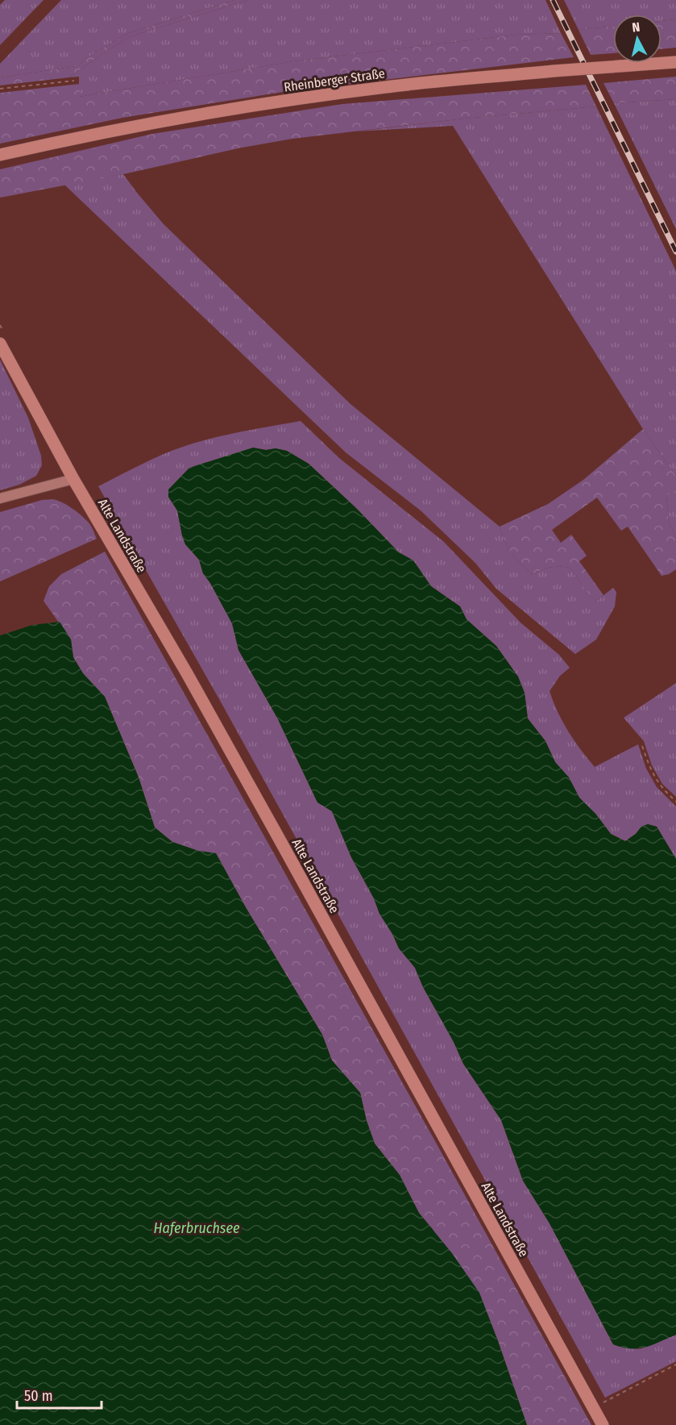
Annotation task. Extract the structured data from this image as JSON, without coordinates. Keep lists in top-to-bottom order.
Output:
{
  "streets": {
    "street": ["Rheinberger Straße", "Alte Landstraße"]
  },
  "water": ["Haferbruchsee"],
  "scale_bar": "50 m",
  "north": "top"
}
